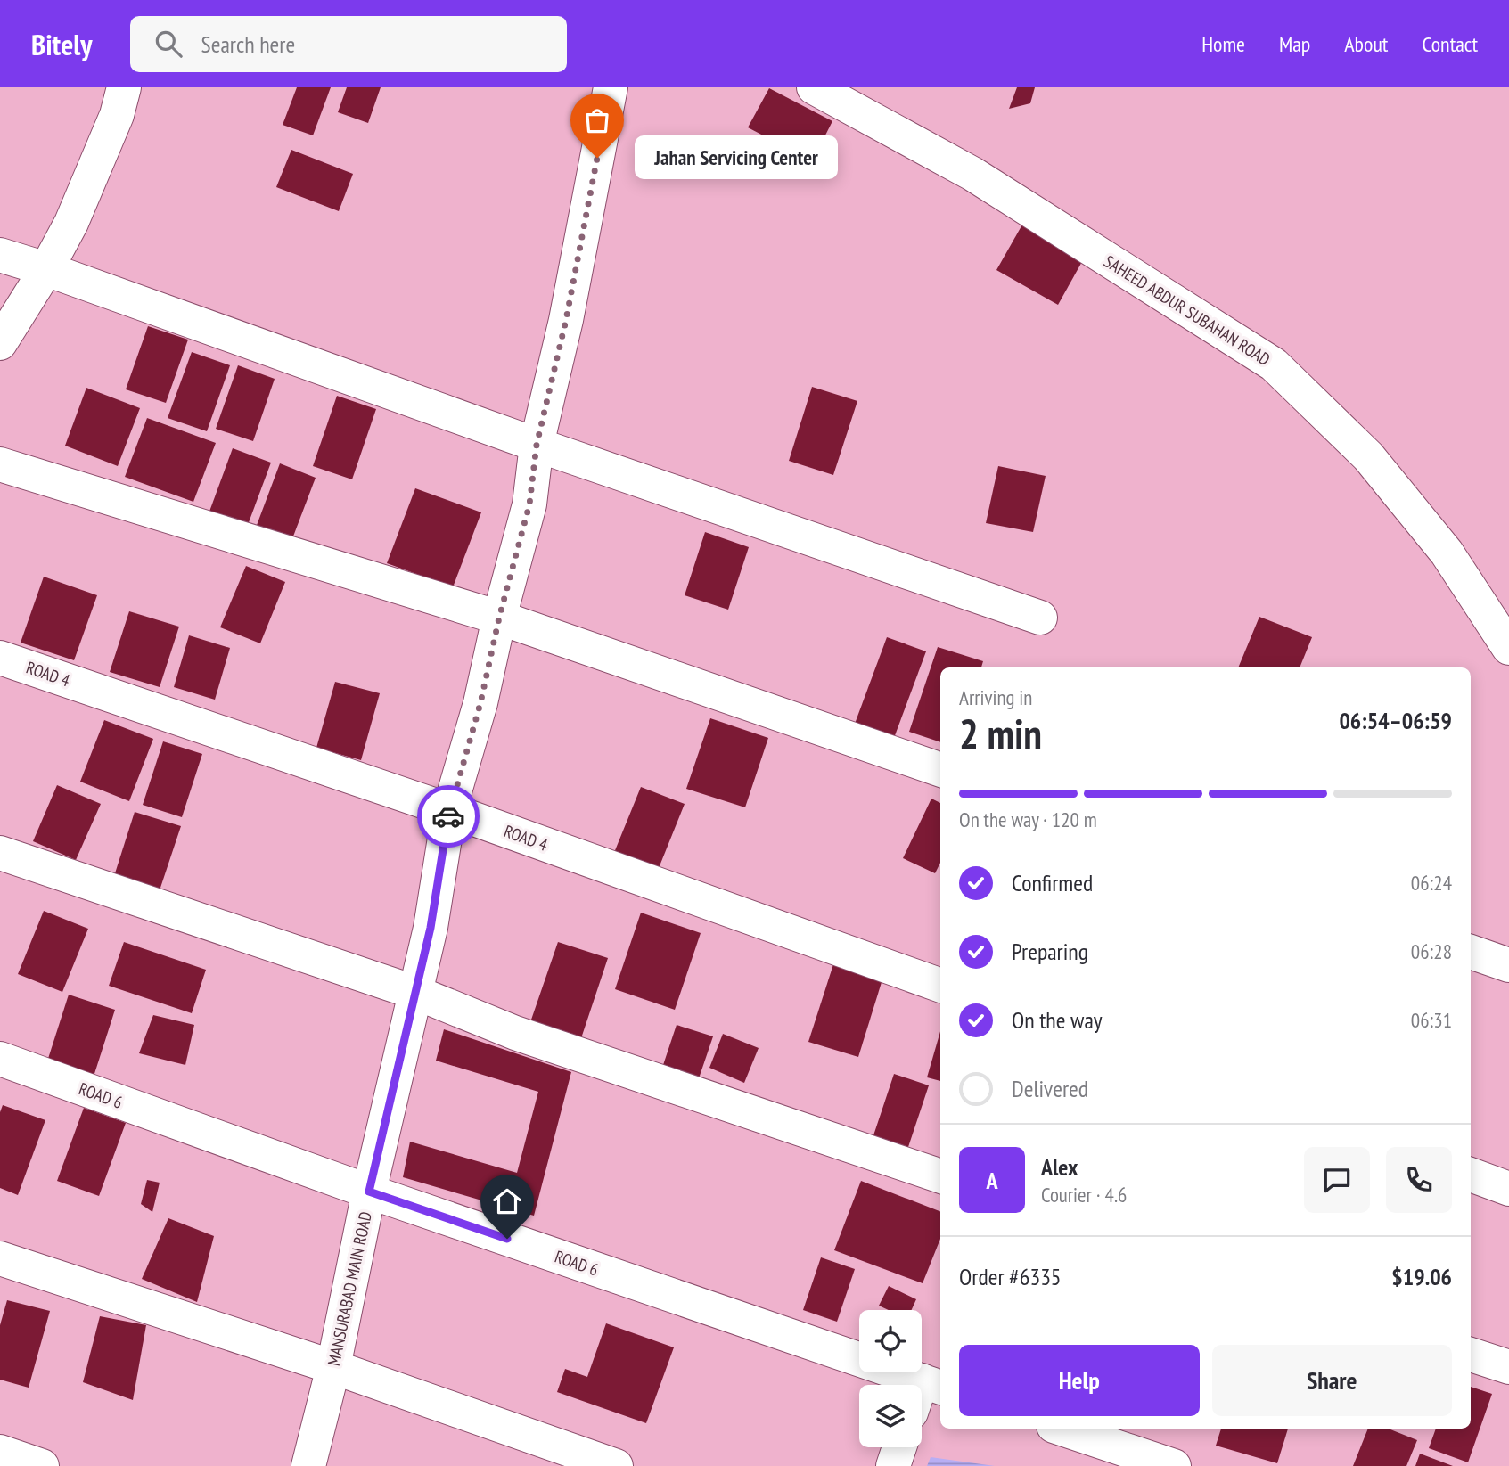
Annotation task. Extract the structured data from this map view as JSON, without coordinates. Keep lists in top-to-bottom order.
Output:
{
  "streets": {
    "street": [
      "SAHEED ABDUR SUBAHAN ROAD",
      "ROAD 4",
      "ROAD 6",
      "MANSURABAD MAIN ROAD"
    ]
  },
  "crossings": [
    ["ROAD 4", "MANSURABAD MAIN ROAD"],
    ["ROAD 6", "MANSURABAD MAIN ROAD"]
  ],
  "places": ["Jahan Servicing Center"],
  "page": {
    "header": "Bitely",
    "search": "Search here",
    "nav": [
      "Home",
      "Map",
      "About",
      "Contact"
    ],
    "bubble": "Jahan Servicing Center",
    "heading": ["2 min", "Arriving in", "06:54–06:59"],
    "panel": [
      "Alex",
      "Courier · 4.6",
      "Order #6335",
      "$19.06"
    ],
    "bar": "On the way · 120 m",
    "list": [
      ["Confirmed", "06:24"],
      ["Preparing", "06:28"],
      ["On the way", "06:31"],
      "Delivered"
    ],
    "round": "A",
    "buttons": ["Help", "Share"]
  }
}
